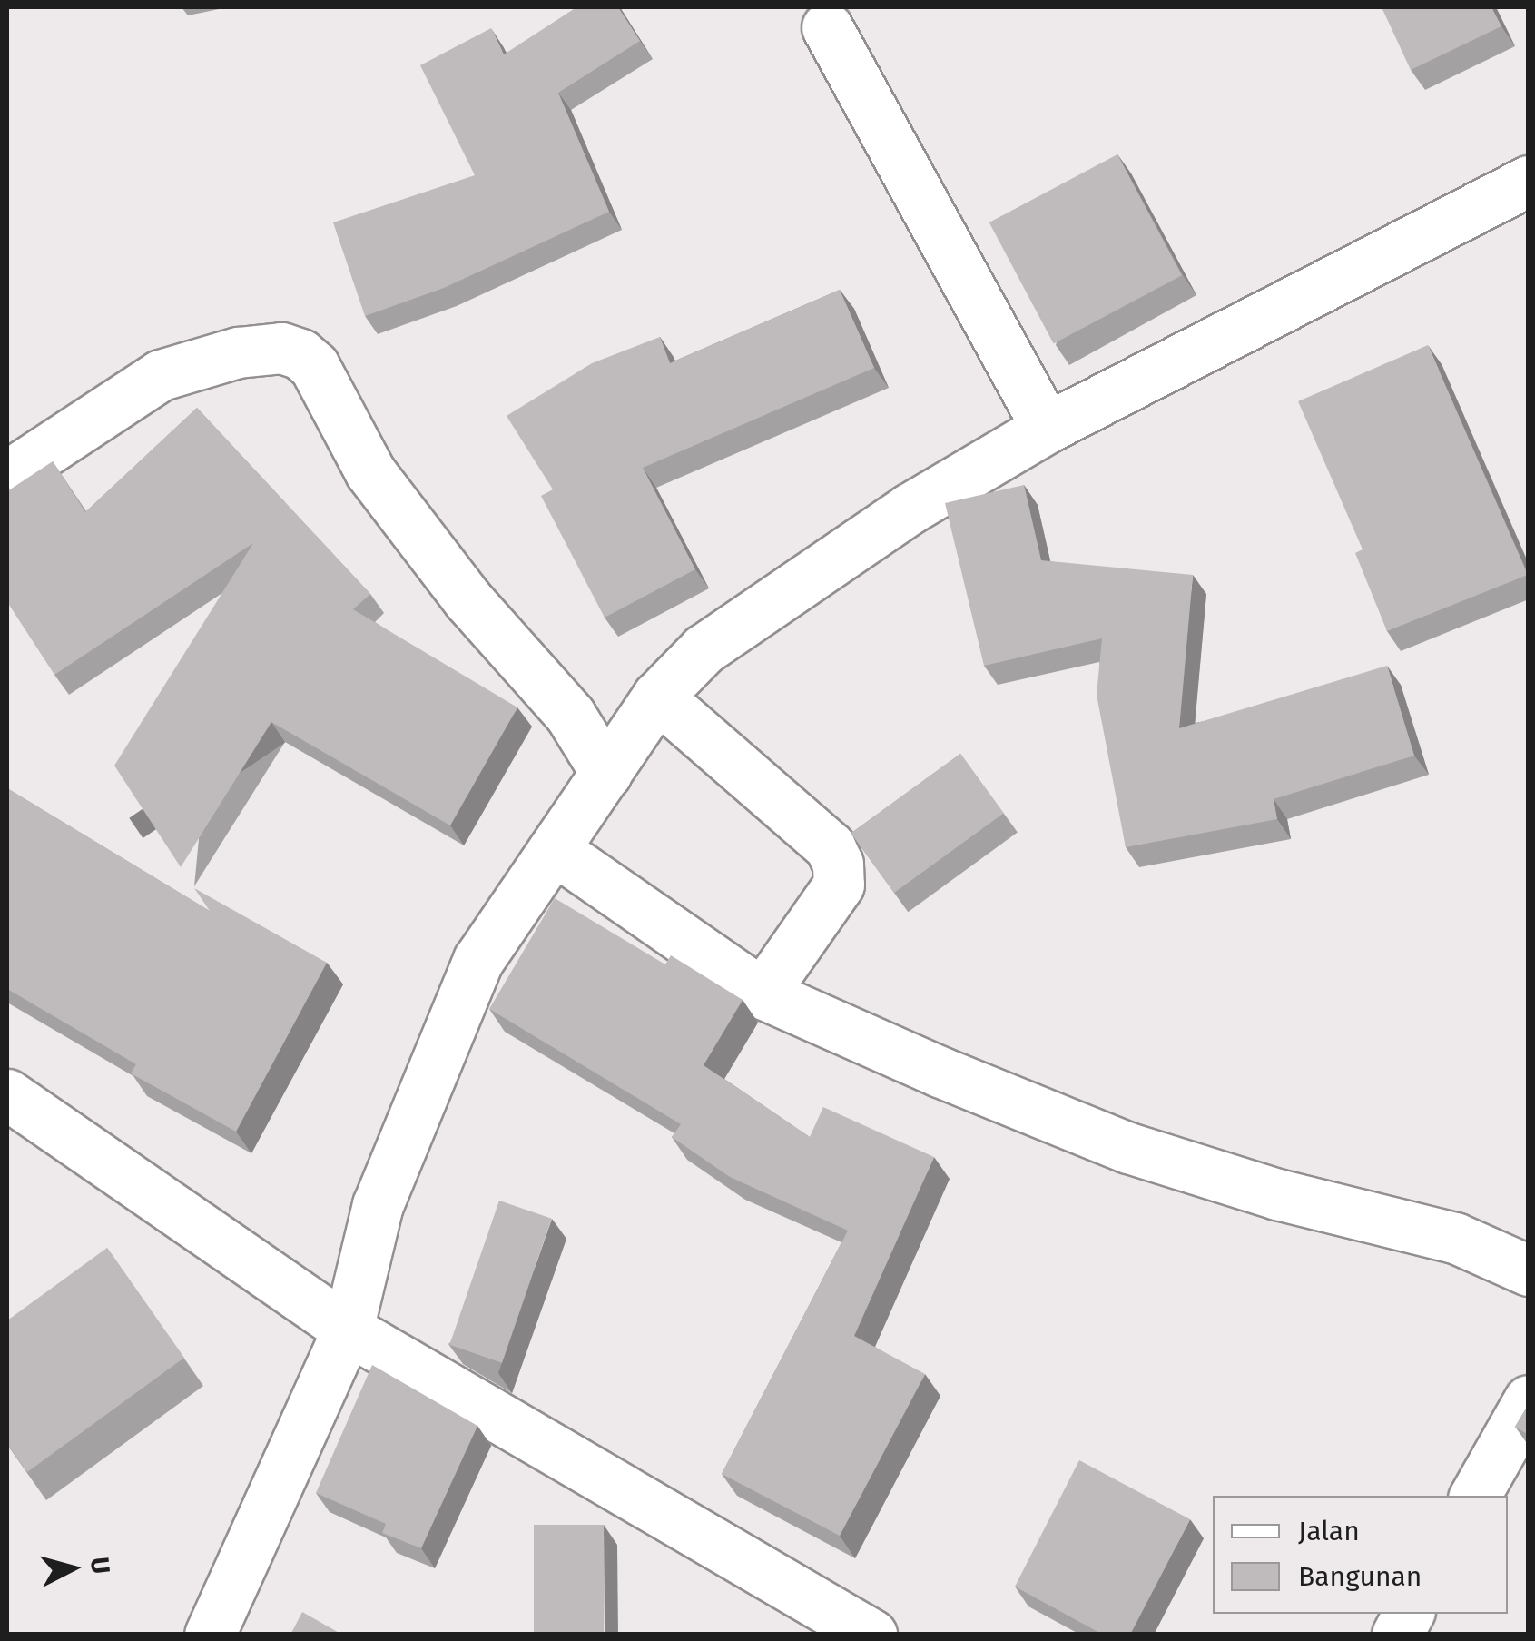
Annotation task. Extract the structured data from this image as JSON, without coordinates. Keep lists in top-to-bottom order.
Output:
{
  "legend": ["Jalan", "Bangunan"],
  "north": "right"
}
